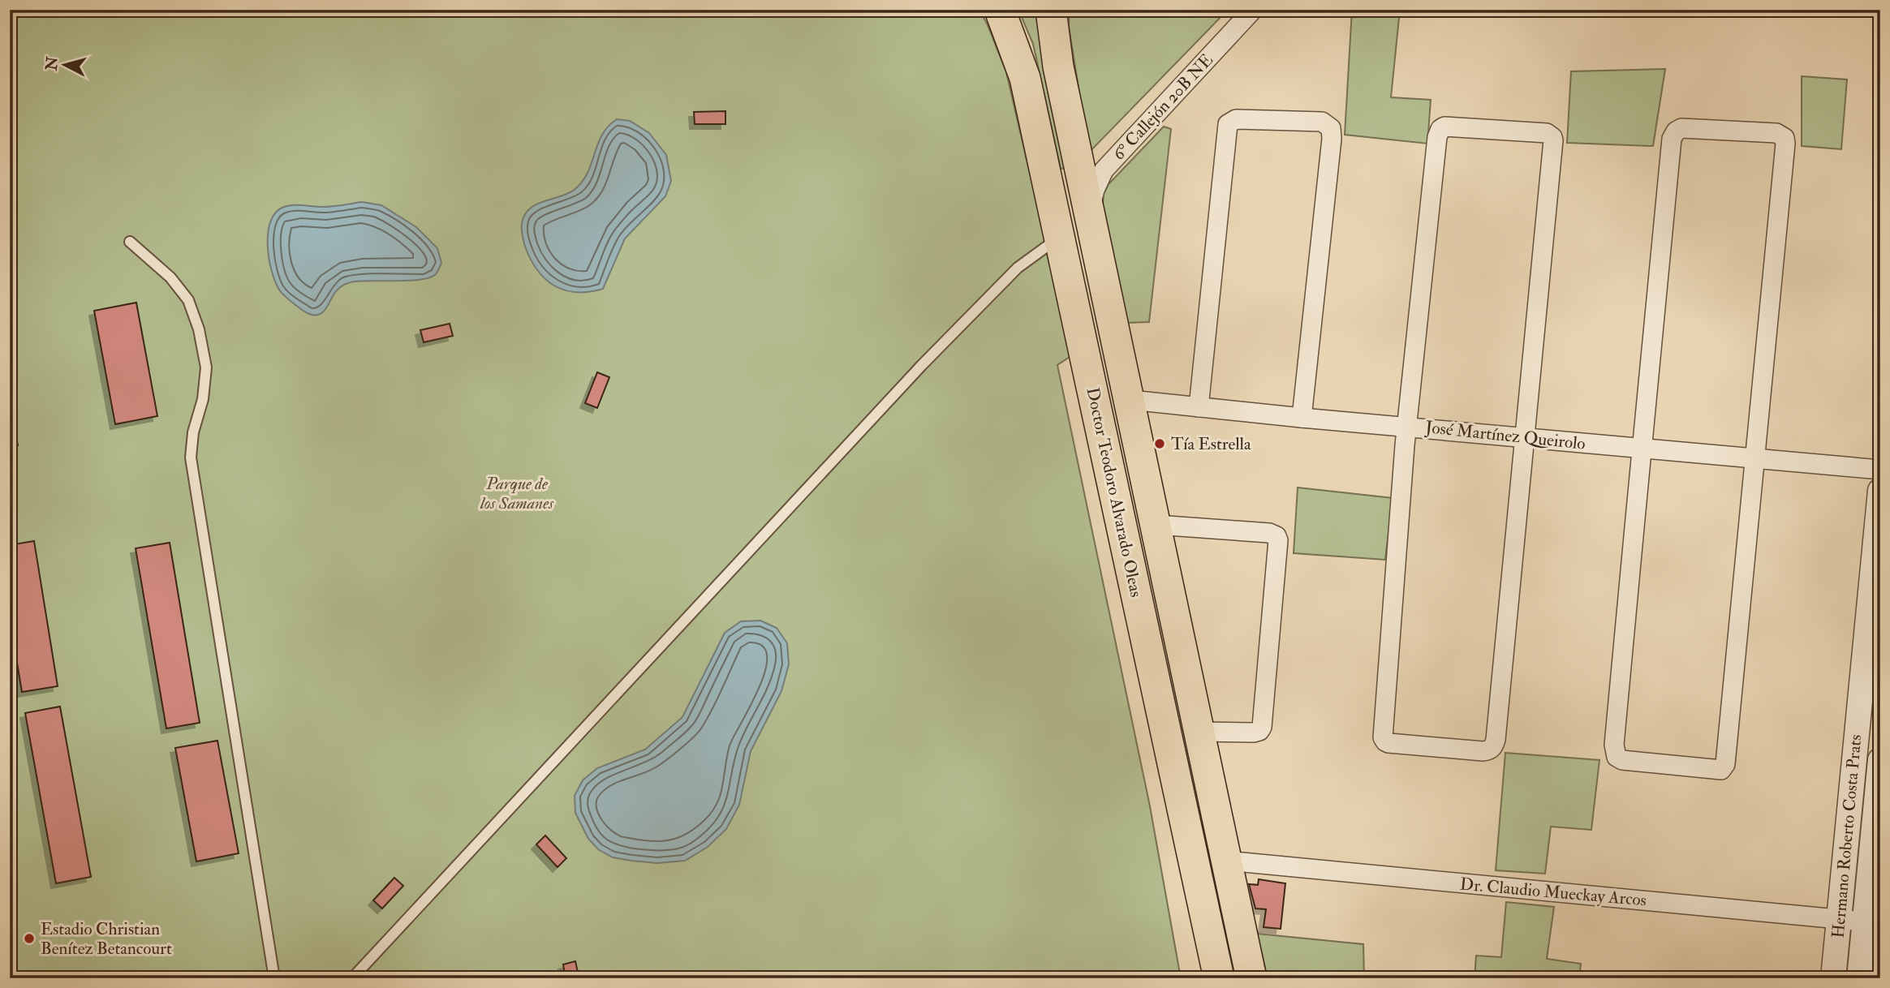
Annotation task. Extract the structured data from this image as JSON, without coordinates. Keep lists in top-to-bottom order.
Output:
{
  "streets": {
    "main road": ["Doctor Teodoro Alvarado Oleas"],
    "street": [
      "6° Callejón 20B NE",
      "José Martínez Queirolo",
      "Hermano Roberto Costa Prats",
      "Dr. Claudio Mueckay Arcos"
    ]
  },
  "crossings": [
    ["6° Callejón 20B NE", "Doctor Teodoro Alvarado Oleas"],
    ["José Martínez Queirolo", "Doctor Teodoro Alvarado Oleas"],
    ["Doctor Teodoro Alvarado Oleas", "Dr. Claudio Mueckay Arcos"],
    ["Hermano Roberto Costa Prats", "Dr. Claudio Mueckay Arcos"]
  ],
  "parks": ["Parque de los Samanes"],
  "places": ["Tía Estrella", "Estadio Christian Benítez Betancourt"],
  "north": "left"
}
